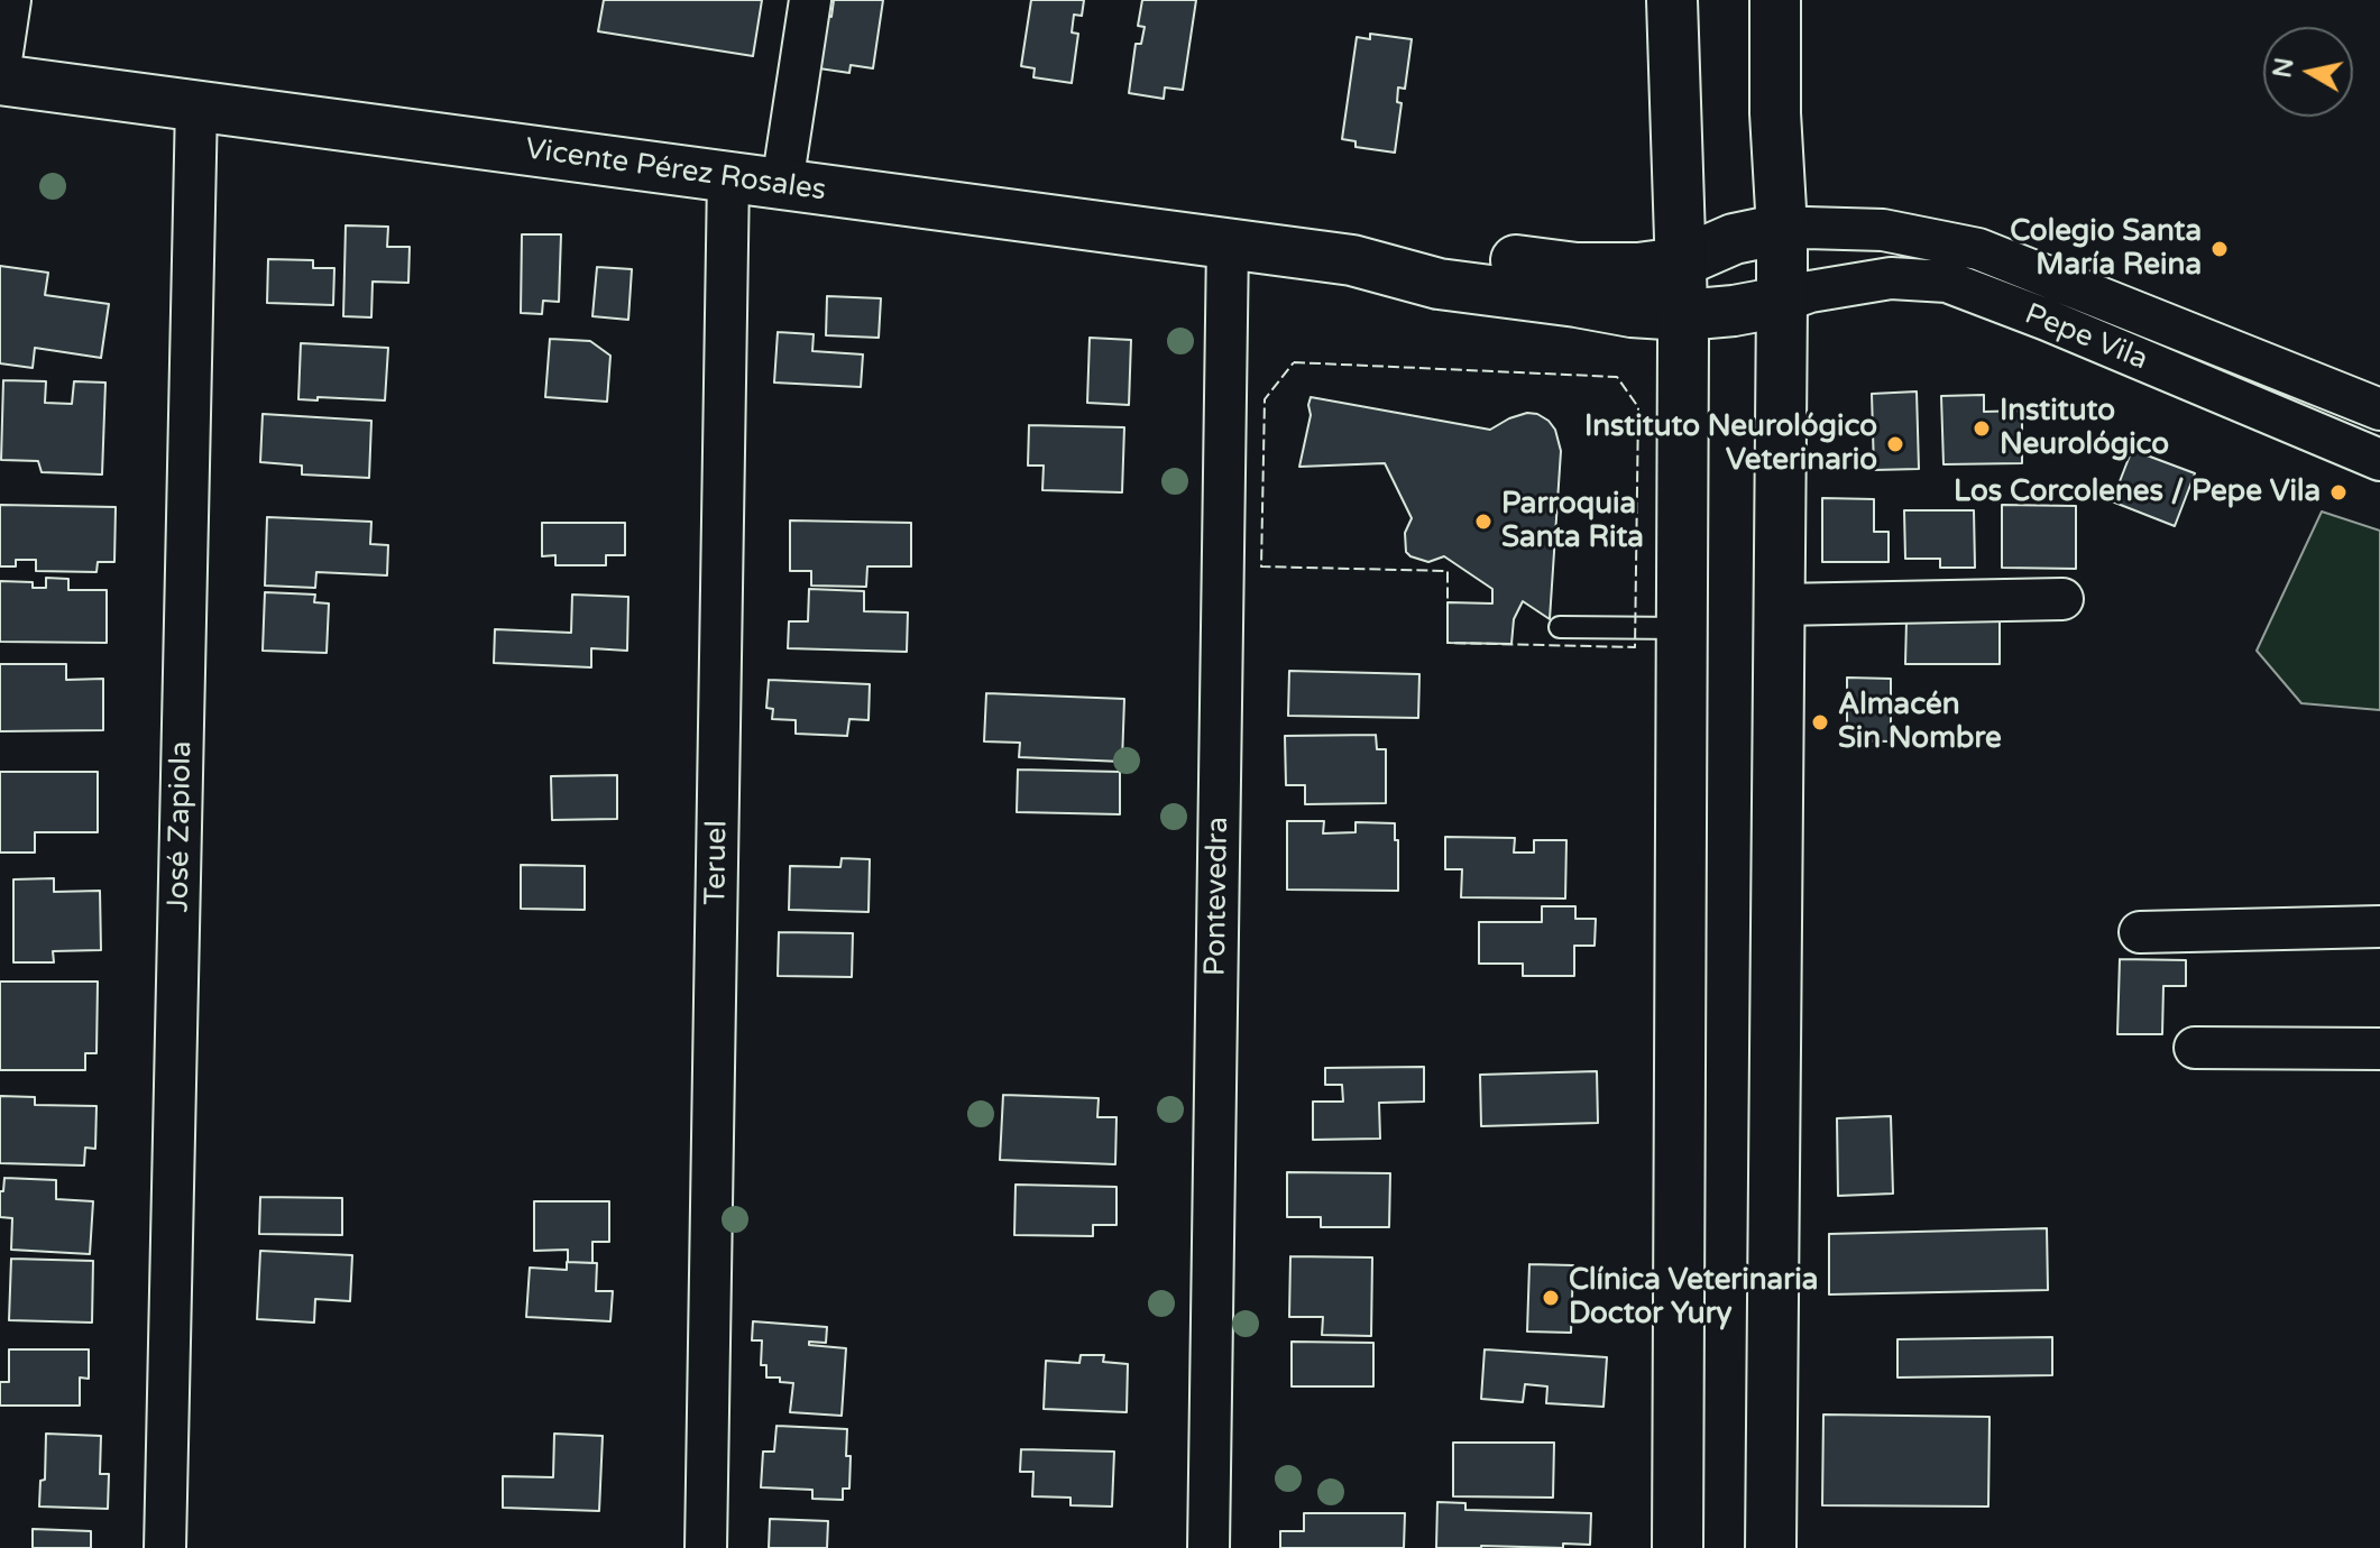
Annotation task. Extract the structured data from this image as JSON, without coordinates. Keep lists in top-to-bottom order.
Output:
{
  "streets": {
    "main road": ["Vicente Pérez Rosales"],
    "street": [
      "Pepe Vila",
      "José Zapiola",
      "Teruel",
      "Pontevedra"
    ]
  },
  "crossings": [
    ["Vicente Pérez Rosales", "Pepe Vila"],
    ["Vicente Pérez Rosales", "José Zapiola"],
    ["Vicente Pérez Rosales", "Teruel"],
    ["Vicente Pérez Rosales", "Pontevedra"]
  ],
  "places": [
    "Colegio Santa María Reina",
    "Instituto Neurológico",
    "Instituto Neurológico Veterinario",
    "Los Corcolenes / Pepe Vila",
    "Parroquia Santa Rita",
    "Almacén Sin Nombre",
    "Clínica Veterinaria Doctor Yury"
  ],
  "north": "left"
}
